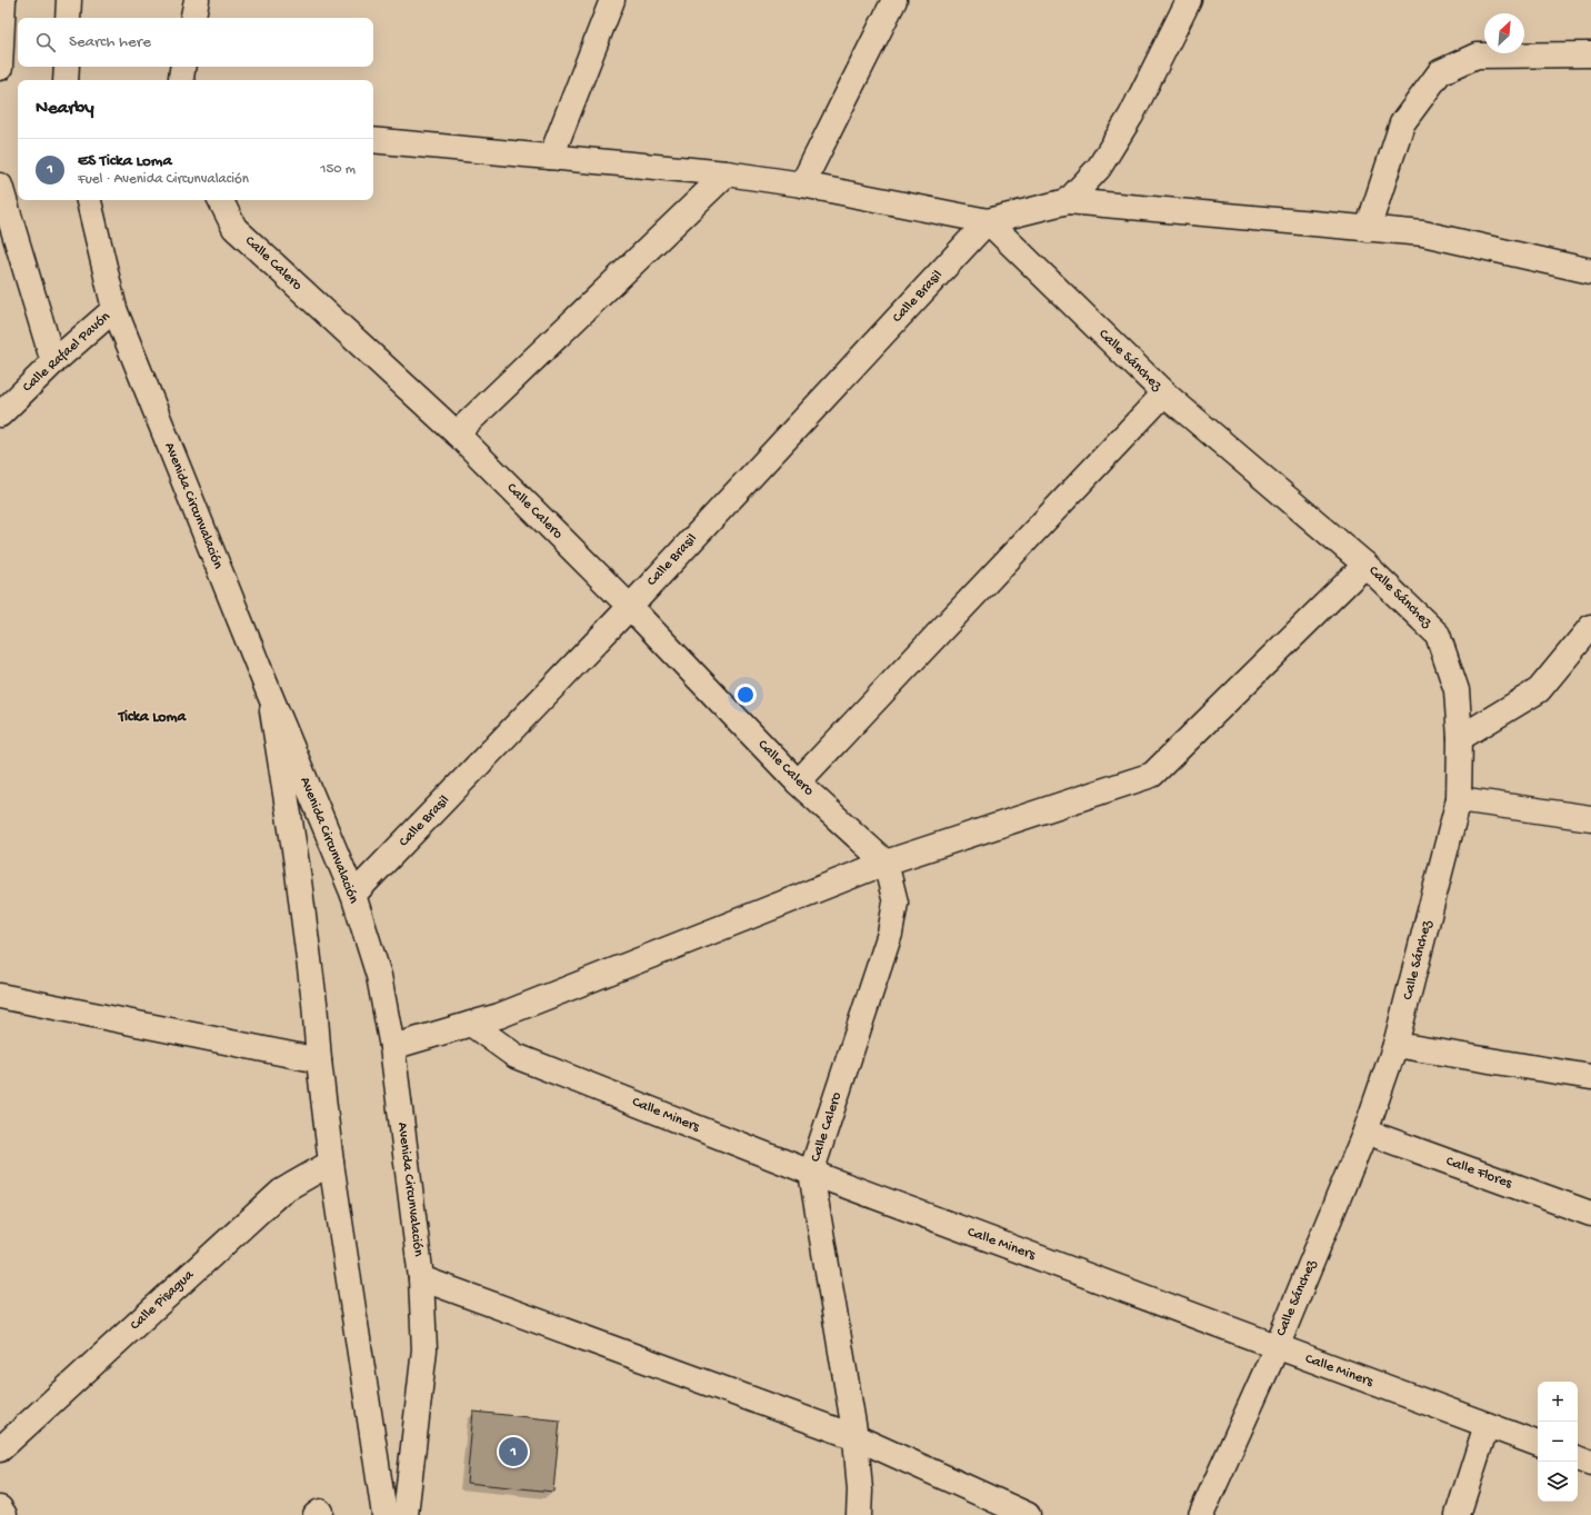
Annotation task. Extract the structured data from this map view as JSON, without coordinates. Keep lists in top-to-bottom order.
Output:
{
  "streets": {
    "main road": [
      "Calle Calero",
      "Calle Brasil",
      "Calle Rafael Pavón",
      "Calle Sánchez",
      "Avenida Circunvalación",
      "Calle Miners",
      "Calle Flores",
      "Calle Pisagua"
    ]
  },
  "crossings": [
    ["Calle Calero", "Calle Brasil"],
    ["Calle Calero", "Calle Miners"],
    ["Calle Brasil", "Calle Sánchez"],
    ["Calle Brasil", "Avenida Circunvalación"],
    ["Calle Rafael Pavón", "Avenida Circunvalación"],
    ["Calle Sánchez", "Calle Miners"],
    ["Calle Sánchez", "Calle Flores"]
  ],
  "districts": ["Ticka Loma"],
  "north": "top right",
  "page": {
    "search": "Search here",
    "heading": "Nearby",
    "list": [
      {
        "mark": "1",
        "name": "ES Ticka Loma",
        "note": "Fuel · Avenida Circunvalación",
        "value": "150 m"
      }
    ],
    "map_buttons": ["+", "−"],
    "pins": "1"
  }
}
